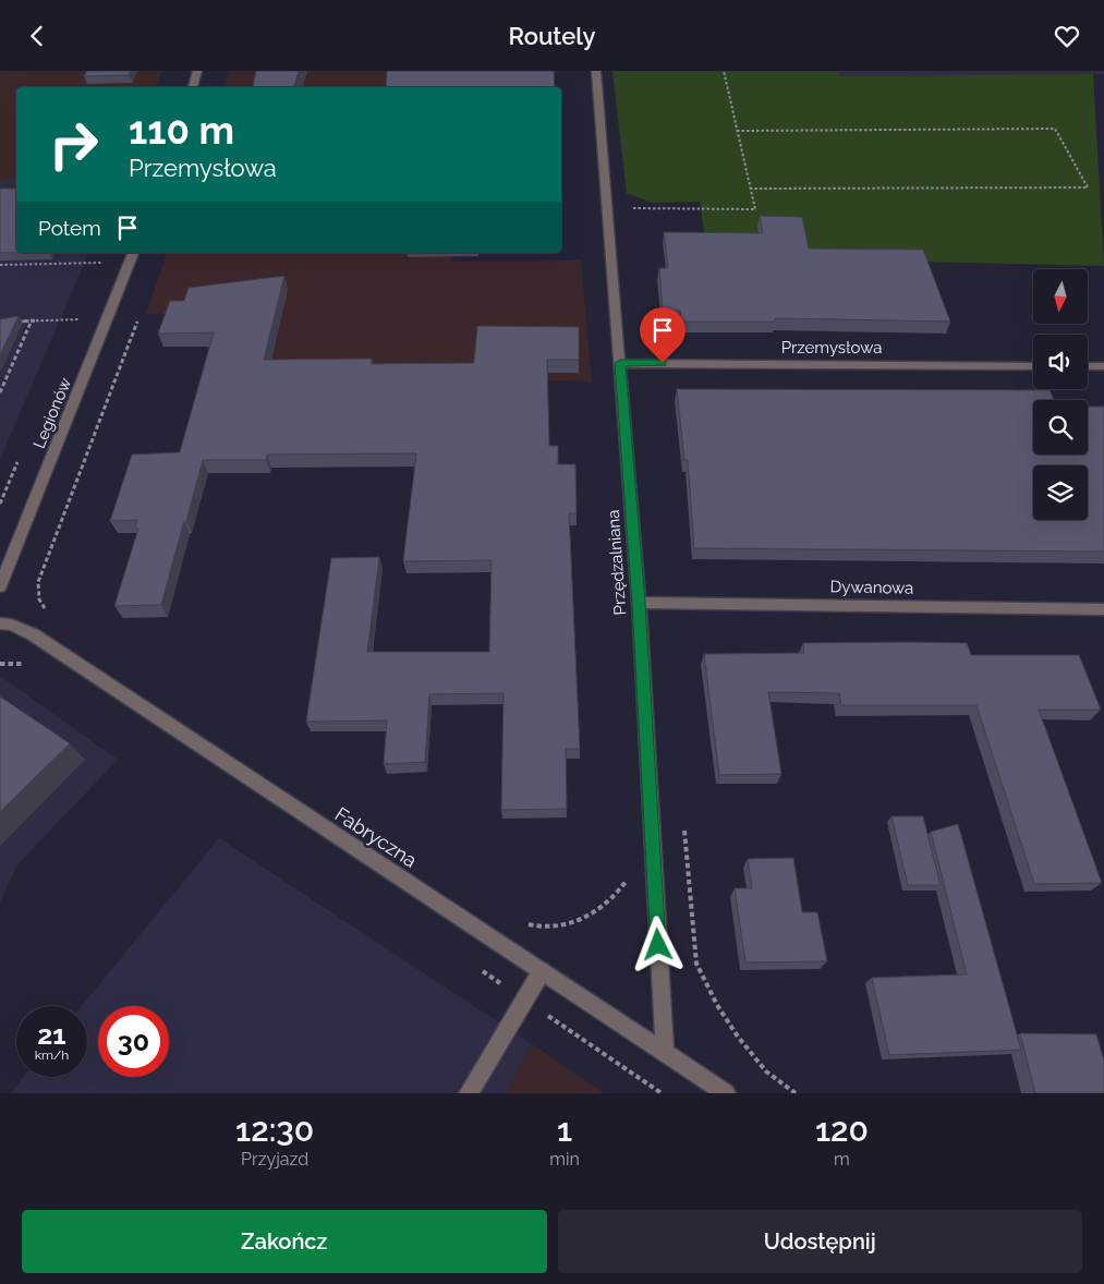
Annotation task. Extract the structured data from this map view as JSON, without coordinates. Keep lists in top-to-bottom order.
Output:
{
  "streets": {
    "street": [
      "Przemysłowa",
      "Legionów",
      "Przędzalniana",
      "Dywanowa",
      "Fabryczna"
    ]
  },
  "crossings": [
    ["Przemysłowa", "Przędzalniana"],
    ["Przędzalniana", "Dywanowa"],
    ["Przędzalniana", "Fabryczna"]
  ],
  "north": "bottom",
  "page": {
    "header": "Routely",
    "turn": ["110 m", "Przemysłowa"],
    "then": "Potem",
    "speed": "21 km/h",
    "limit": "30",
    "eta": [
      "12:30",
      "Przyjazd",
      "1",
      "min",
      "120",
      "m"
    ],
    "buttons": ["Zakończ", "Udostępnij"]
  }
}
